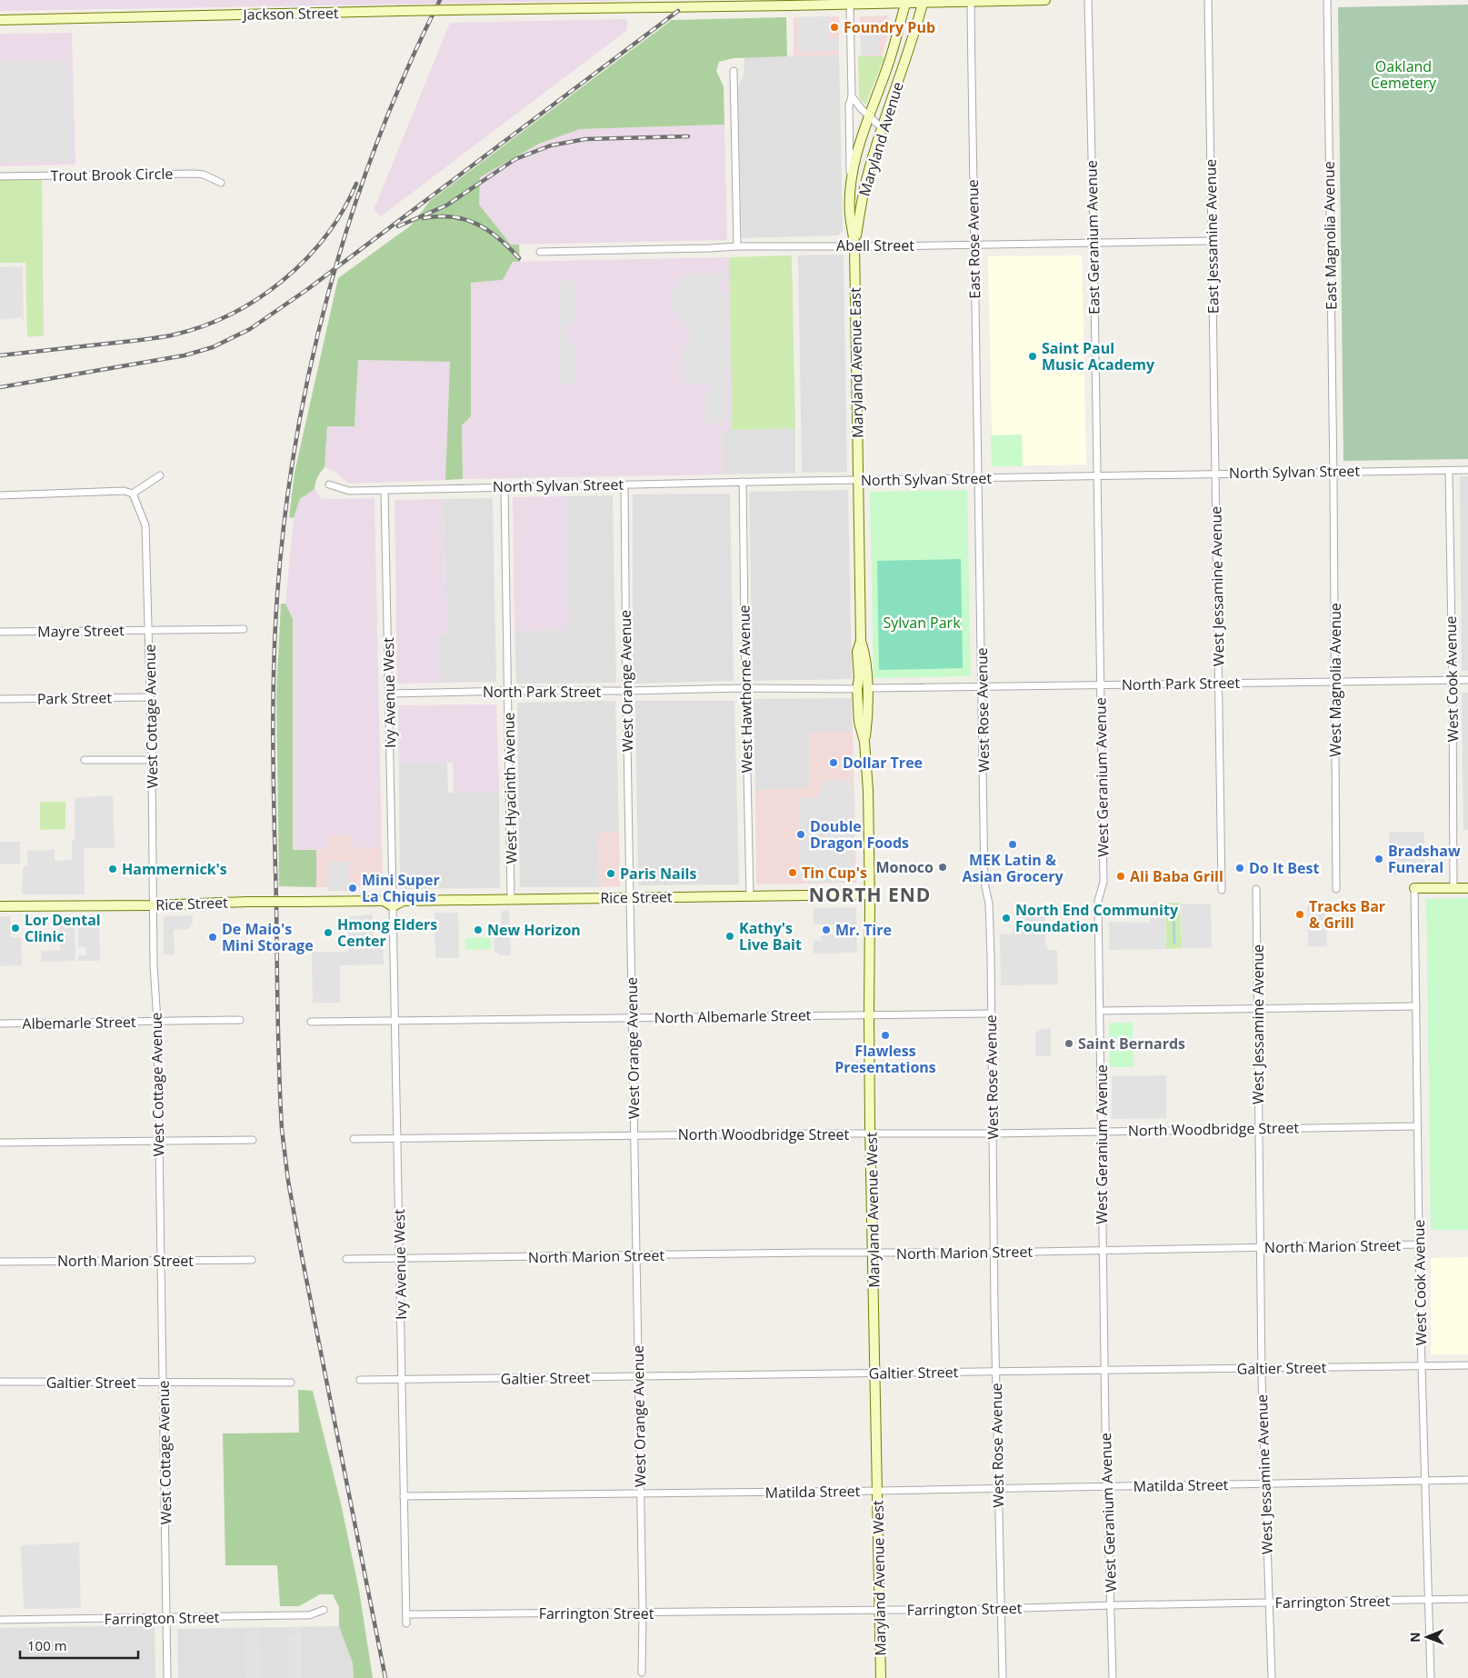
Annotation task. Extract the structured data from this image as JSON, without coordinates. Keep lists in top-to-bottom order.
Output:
{
  "streets": {
    "main road": [
      "Jackson Street",
      "Maryland Avenue",
      "Maryland Avenue East",
      "Rice Street",
      "Maryland Avenue West"
    ],
    "street": [
      "Trout Brook Circle",
      "East Magnolia Avenue",
      "East Jessamine Avenue",
      "East Geranium Avenue",
      "East Rose Avenue",
      "Abell Street",
      "North Sylvan Street",
      "West Jessamine Avenue",
      "Mayre Street",
      "West Cook Avenue",
      "West Magnolia Avenue",
      "West Orange Avenue",
      "North Park Street",
      "West Hawthorne Avenue",
      "Ivy Avenue West",
      "Park Street",
      "West Rose Avenue",
      "West Cottage Avenue",
      "West Geranium Avenue",
      "West Hyacinth Avenue",
      "North Albemarle Street",
      "Albemarle Street",
      "North Woodbridge Street",
      "North Marion Street",
      "Galtier Street",
      "Matilda Street",
      "Farrington Street"
    ]
  },
  "crossings": [
    ["Jackson Street", "Maryland Avenue"],
    ["Jackson Street", "East Rose Avenue"],
    ["Maryland Avenue", "Abell Street"],
    ["Maryland Avenue", "Maryland Avenue East"],
    ["East Magnolia Avenue", "North Sylvan Street"],
    ["East Magnolia Avenue", "West Magnolia Avenue"],
    ["East Jessamine Avenue", "Abell Street"],
    ["East Jessamine Avenue", "North Sylvan Street"],
    ["East Jessamine Avenue", "West Jessamine Avenue"],
    ["East Geranium Avenue", "Abell Street"],
    ["East Geranium Avenue", "North Sylvan Street"],
    ["East Geranium Avenue", "West Geranium Avenue"],
    ["East Rose Avenue", "Abell Street"],
    ["East Rose Avenue", "North Sylvan Street"],
    ["East Rose Avenue", "West Rose Avenue"],
    ["Abell Street", "Maryland Avenue East"],
    ["Maryland Avenue East", "North Sylvan Street"],
    ["Maryland Avenue East", "Maryland Avenue West"],
    ["North Sylvan Street", "West Jessamine Avenue"],
    ["North Sylvan Street", "West Cook Avenue"],
    ["North Sylvan Street", "West Magnolia Avenue"],
    ["North Sylvan Street", "West Orange Avenue"],
    ["North Sylvan Street", "West Hawthorne Avenue"],
    ["North Sylvan Street", "Ivy Avenue West"],
    ["North Sylvan Street", "West Rose Avenue"],
    ["North Sylvan Street", "West Geranium Avenue"],
    ["North Sylvan Street", "West Hyacinth Avenue"],
    ["North Sylvan Street", "Maryland Avenue West"],
    ["West Jessamine Avenue", "North Park Street"],
    ["West Jessamine Avenue", "North Woodbridge Street"],
    ["West Jessamine Avenue", "North Marion Street"],
    ["West Jessamine Avenue", "Galtier Street"],
    ["West Jessamine Avenue", "Matilda Street"],
    ["West Jessamine Avenue", "Farrington Street"],
    ["Mayre Street", "West Cottage Avenue"],
    ["West Cook Avenue", "North Park Street"],
    ["West Cook Avenue", "North Woodbridge Street"],
    ["West Cook Avenue", "North Marion Street"],
    ["West Cook Avenue", "Galtier Street"],
    ["West Cook Avenue", "Matilda Street"],
    ["West Cook Avenue", "Farrington Street"],
    ["West Magnolia Avenue", "North Park Street"],
    ["West Orange Avenue", "North Park Street"],
    ["West Orange Avenue", "Rice Street"],
    ["West Orange Avenue", "North Albemarle Street"],
    ["West Orange Avenue", "North Woodbridge Street"],
    ["West Orange Avenue", "North Marion Street"],
    ["West Orange Avenue", "Galtier Street"],
    ["West Orange Avenue", "Matilda Street"],
    ["West Orange Avenue", "Farrington Street"],
    ["North Park Street", "West Hawthorne Avenue"],
    ["North Park Street", "Ivy Avenue West"],
    ["North Park Street", "West Rose Avenue"],
    ["North Park Street", "West Geranium Avenue"],
    ["North Park Street", "West Hyacinth Avenue"],
    ["North Park Street", "Maryland Avenue West"],
    ["West Hawthorne Avenue", "Rice Street"],
    ["Ivy Avenue West", "Rice Street"],
    ["Ivy Avenue West", "North Albemarle Street"],
    ["Ivy Avenue West", "North Woodbridge Street"],
    ["Ivy Avenue West", "North Marion Street"],
    ["Ivy Avenue West", "Galtier Street"],
    ["Ivy Avenue West", "Matilda Street"],
    ["Ivy Avenue West", "Farrington Street"],
    ["Park Street", "West Cottage Avenue"],
    ["West Rose Avenue", "North Albemarle Street"],
    ["West Rose Avenue", "North Woodbridge Street"],
    ["West Rose Avenue", "North Marion Street"],
    ["West Rose Avenue", "Galtier Street"],
    ["West Rose Avenue", "Matilda Street"],
    ["West Rose Avenue", "Farrington Street"],
    ["West Cottage Avenue", "Rice Street"],
    ["West Cottage Avenue", "Albemarle Street"],
    ["West Cottage Avenue", "North Marion Street"],
    ["West Cottage Avenue", "Galtier Street"],
    ["West Cottage Avenue", "Farrington Street"],
    ["West Geranium Avenue", "North Woodbridge Street"],
    ["West Geranium Avenue", "North Marion Street"],
    ["West Geranium Avenue", "Galtier Street"],
    ["West Geranium Avenue", "Matilda Street"],
    ["West Geranium Avenue", "Farrington Street"],
    ["West Hyacinth Avenue", "Rice Street"],
    ["Rice Street", "Maryland Avenue West"],
    ["North Albemarle Street", "Maryland Avenue West"],
    ["North Woodbridge Street", "Maryland Avenue West"],
    ["Maryland Avenue West", "North Marion Street"],
    ["Maryland Avenue West", "Galtier Street"],
    ["Maryland Avenue West", "Matilda Street"],
    ["Maryland Avenue West", "Farrington Street"]
  ],
  "districts": ["NORTH END"],
  "parks": ["Oakland Cemetery", "Sylvan Park"],
  "places": [
    "Foundry Pub",
    "Saint Paul Music Academy",
    "Dollar Tree",
    "Double Dragon Foods",
    "MEK Latin & Asian Grocery",
    "Bradshaw Funeral",
    "Monoco",
    "Do It Best",
    "Hammernick's",
    "Tin Cup's",
    "Paris Nails",
    "Ali Baba Grill",
    "Mini Super La Chiquis",
    "Tracks Bar & Grill",
    "North End Community Foundation",
    "Lor Dental Clinic",
    "New Horizon",
    "Mr. Tire",
    "Hmong Elders Center",
    "Kathy's Live Bait",
    "De Maio's Mini Storage",
    "Flawless Presentations",
    "Saint Bernards"
  ],
  "scale_bar": "100 m",
  "north": "left"
}
